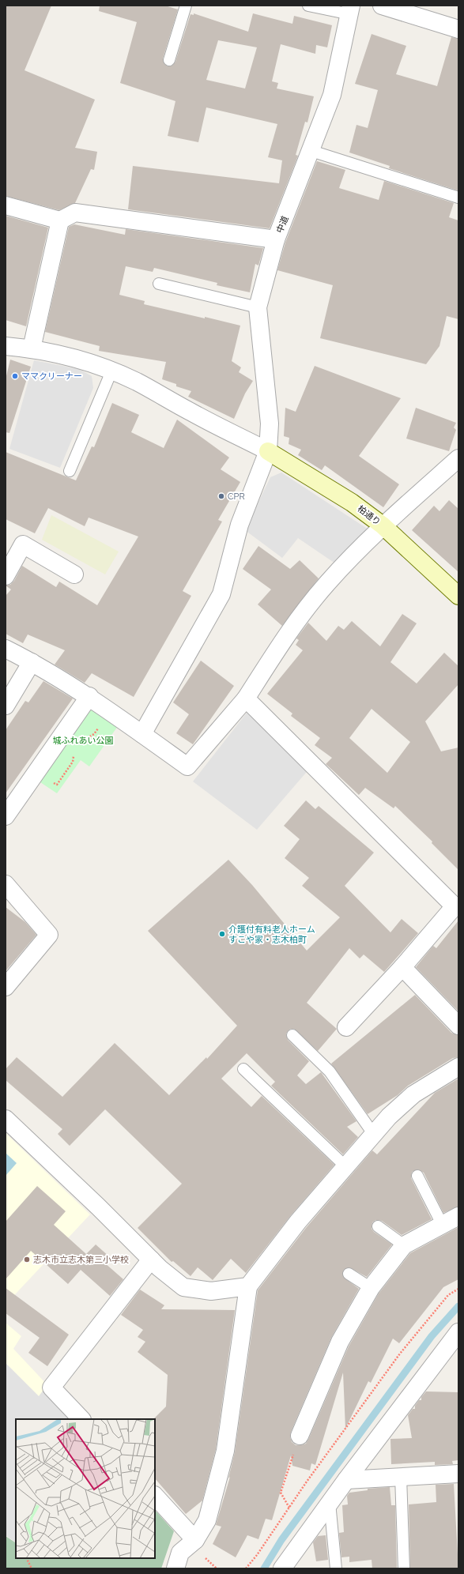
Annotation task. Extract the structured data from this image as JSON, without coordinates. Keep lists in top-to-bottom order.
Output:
{
  "streets": {
    "street": ["中道", "柏通り"]
  },
  "crossings": [
    ["中道", "柏通り"]
  ],
  "parks": ["城ふれあい公園"],
  "places": [
    "ママクリーナー",
    "CPR",
    "介護付有料老人ホーム すこや家・志木柏町",
    "志木市立志木第三小学校"
  ]
}
